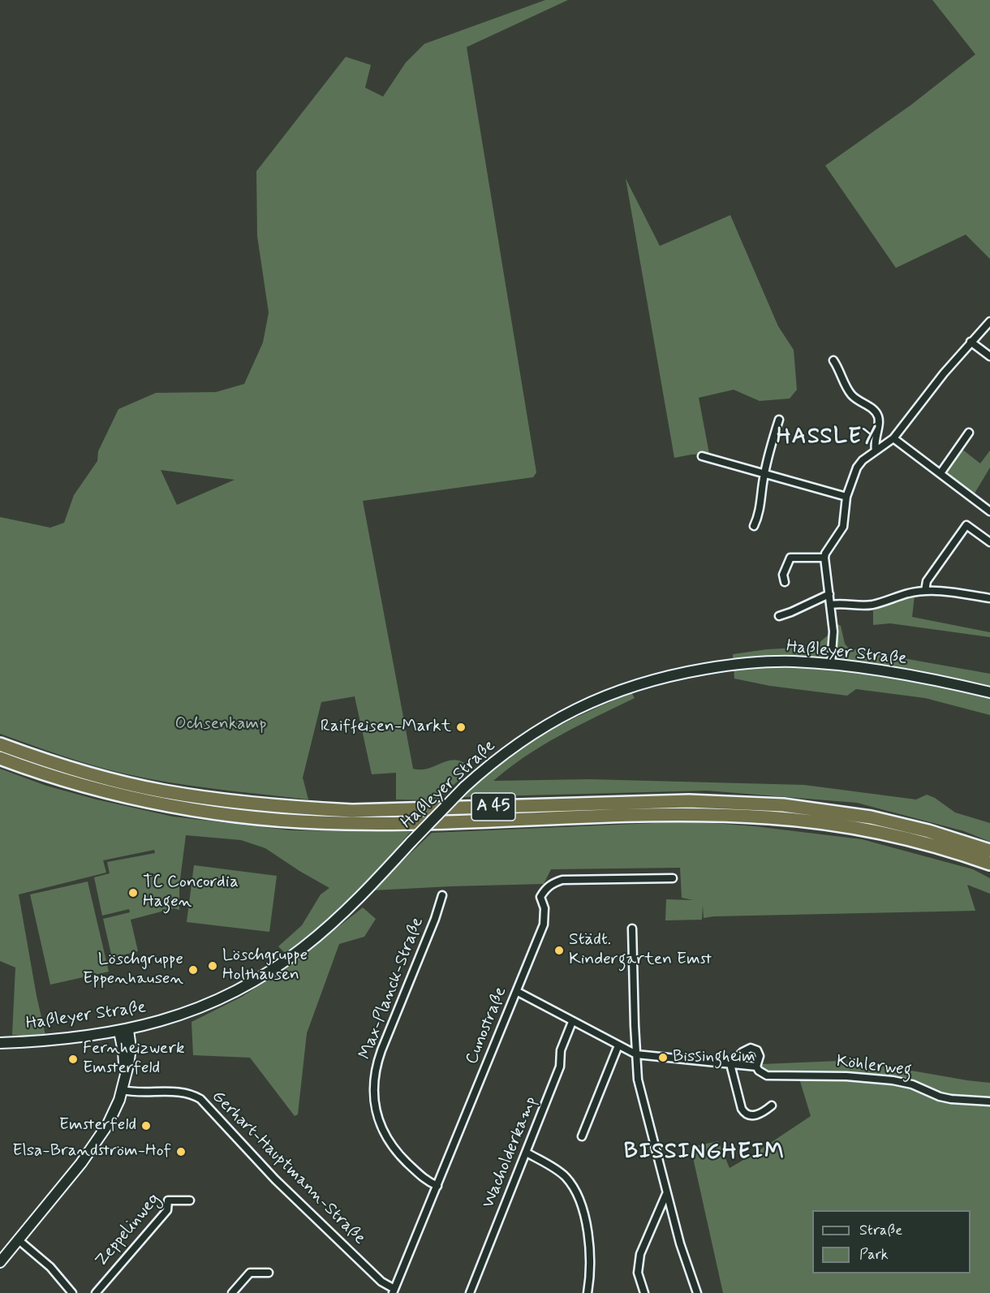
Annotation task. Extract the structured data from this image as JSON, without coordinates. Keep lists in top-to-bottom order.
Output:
{
  "streets": {
    "highway": ["A 45"],
    "main road": ["Haßleyer Straße"],
    "street": [
      "Max-Planck-Straße",
      "Cunostraße",
      "Köhlerweg",
      "Wacholderkamp",
      "Gerhart-Hauptmann-Straße",
      "Zeppelinweg"
    ]
  },
  "crossings": [
    ["Max-Planck-Straße", "Cunostraße"],
    ["Cunostraße", "Köhlerweg"],
    ["Cunostraße", "Gerhart-Hauptmann-Straße"],
    ["Köhlerweg", "Wacholderkamp"]
  ],
  "districts": ["HASSLEY", "BISSINGHEIM"],
  "parks": ["Ochsenkamp"],
  "places": [
    "Raiffeisen-Markt",
    "TC Concordia Hagen",
    "Städt. Kindergarten Emst",
    "Löschgruppe Holthausen",
    "Löschgruppe Eppenhausen",
    "Bissingheim",
    "Fernheizwerk Emsterfeld",
    "Emsterfeld",
    "Elsa-Brandström-Hof"
  ],
  "legend": ["Straße", "Park"]
}
